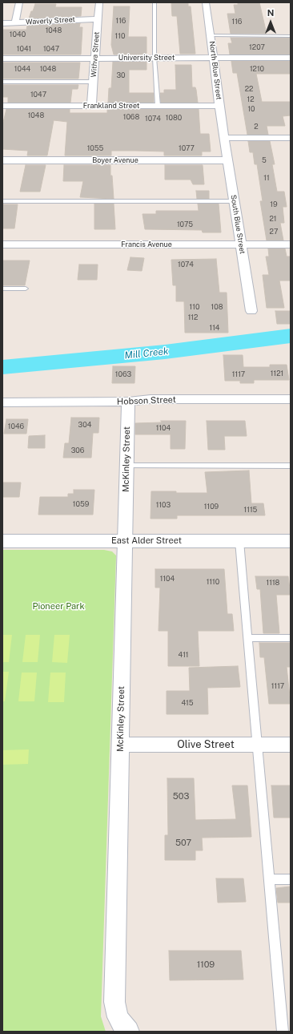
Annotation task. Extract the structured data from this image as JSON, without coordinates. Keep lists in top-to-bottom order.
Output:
{
  "streets": {
    "main road": ["East Alder Street"],
    "street": [
      "Waverly Street",
      "Withva Street",
      "University Street",
      "North Blue Street",
      "Frankland Street",
      "Boyer Avenue",
      "South Blue Street",
      "Francis Avenue",
      "Hobson Street",
      "McKinley Street",
      "Olive Street"
    ]
  },
  "crossings": [
    ["Waverly Street", "Withva Street"],
    ["Withva Street", "University Street"],
    ["Withva Street", "Frankland Street"],
    ["University Street", "North Blue Street"],
    ["North Blue Street", "Frankland Street"],
    ["North Blue Street", "South Blue Street"],
    ["Boyer Avenue", "South Blue Street"],
    ["South Blue Street", "Francis Avenue"],
    ["Hobson Street", "McKinley Street"],
    ["McKinley Street", "East Alder Street"],
    ["McKinley Street", "Olive Street"]
  ],
  "water": ["Mill Creek"],
  "parks": ["Pioneer Park"],
  "house_numbers": [
    "116",
    "116",
    "1048",
    "1040",
    "110",
    "1207",
    "1041",
    "1047",
    "1044",
    "1048",
    "1210",
    "30",
    "22",
    "1047",
    "12",
    "10",
    "1048",
    "1068",
    "1080",
    "1074",
    "2",
    "1055",
    "1077",
    "5",
    "11",
    "19",
    "21",
    "1075",
    "27",
    "1074",
    "110",
    "108",
    "112",
    "114",
    "1121",
    "1063",
    "1117",
    "304",
    "1046",
    "1104",
    "306",
    "1059",
    "1103",
    "1109",
    "1115",
    "1104",
    "1110",
    "1118",
    "411",
    "1117",
    "415",
    "503",
    "507",
    "1109"
  ],
  "north": "top"
}
